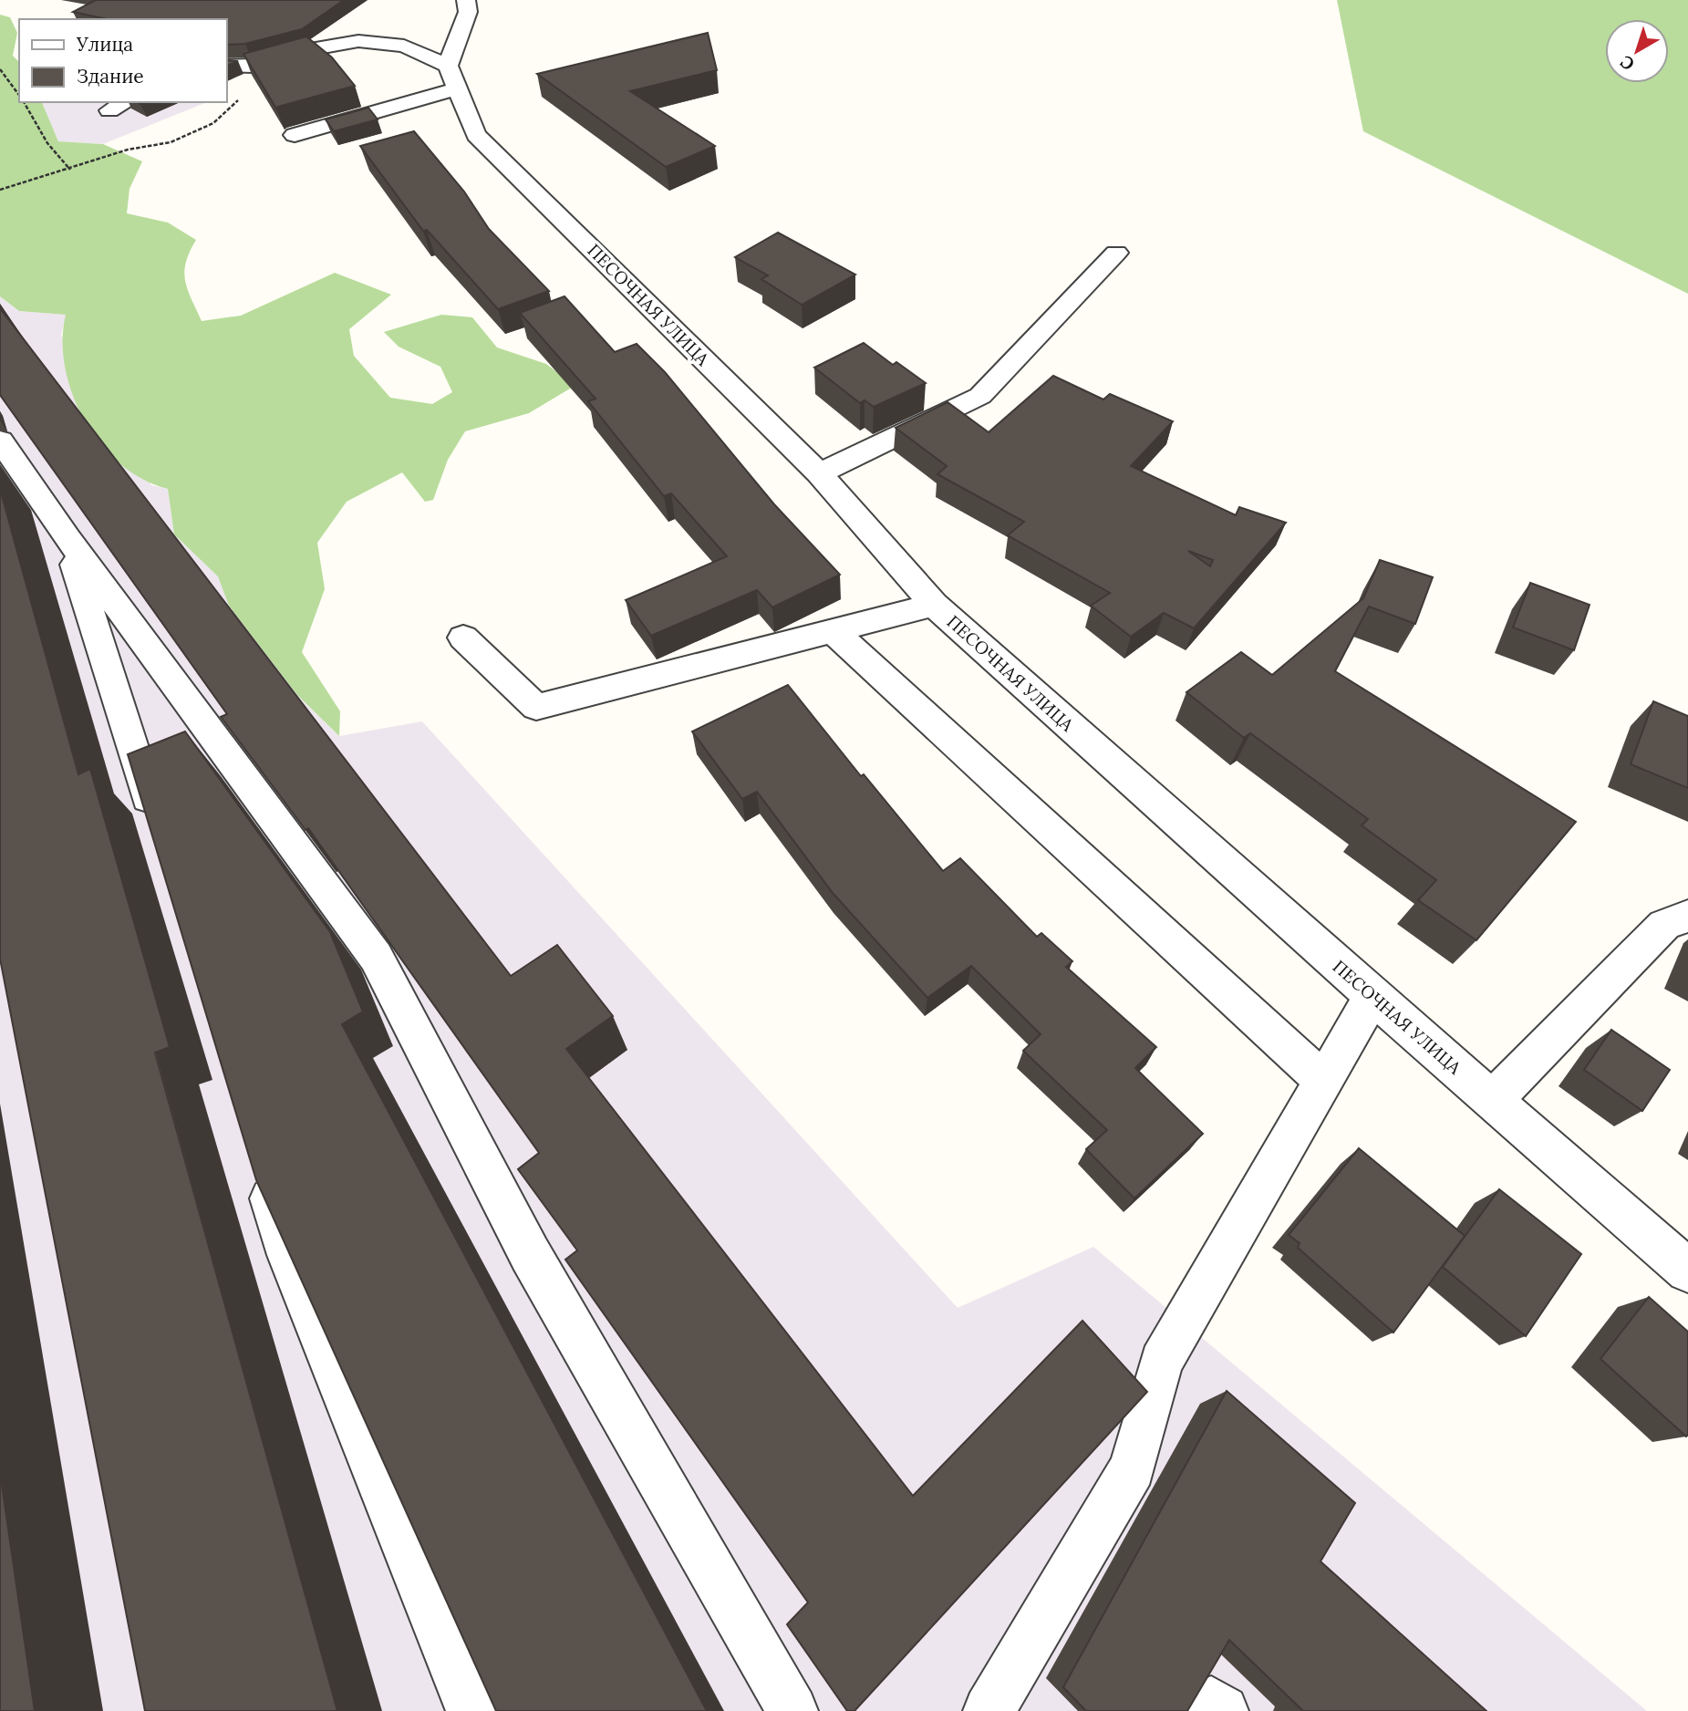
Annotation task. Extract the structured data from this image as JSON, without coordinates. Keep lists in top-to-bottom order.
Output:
{
  "streets": {
    "street": ["ПЕСОЧНАЯ УЛИЦА"]
  },
  "legend": ["Улица", "Здание"],
  "north": "bottom left"
}
